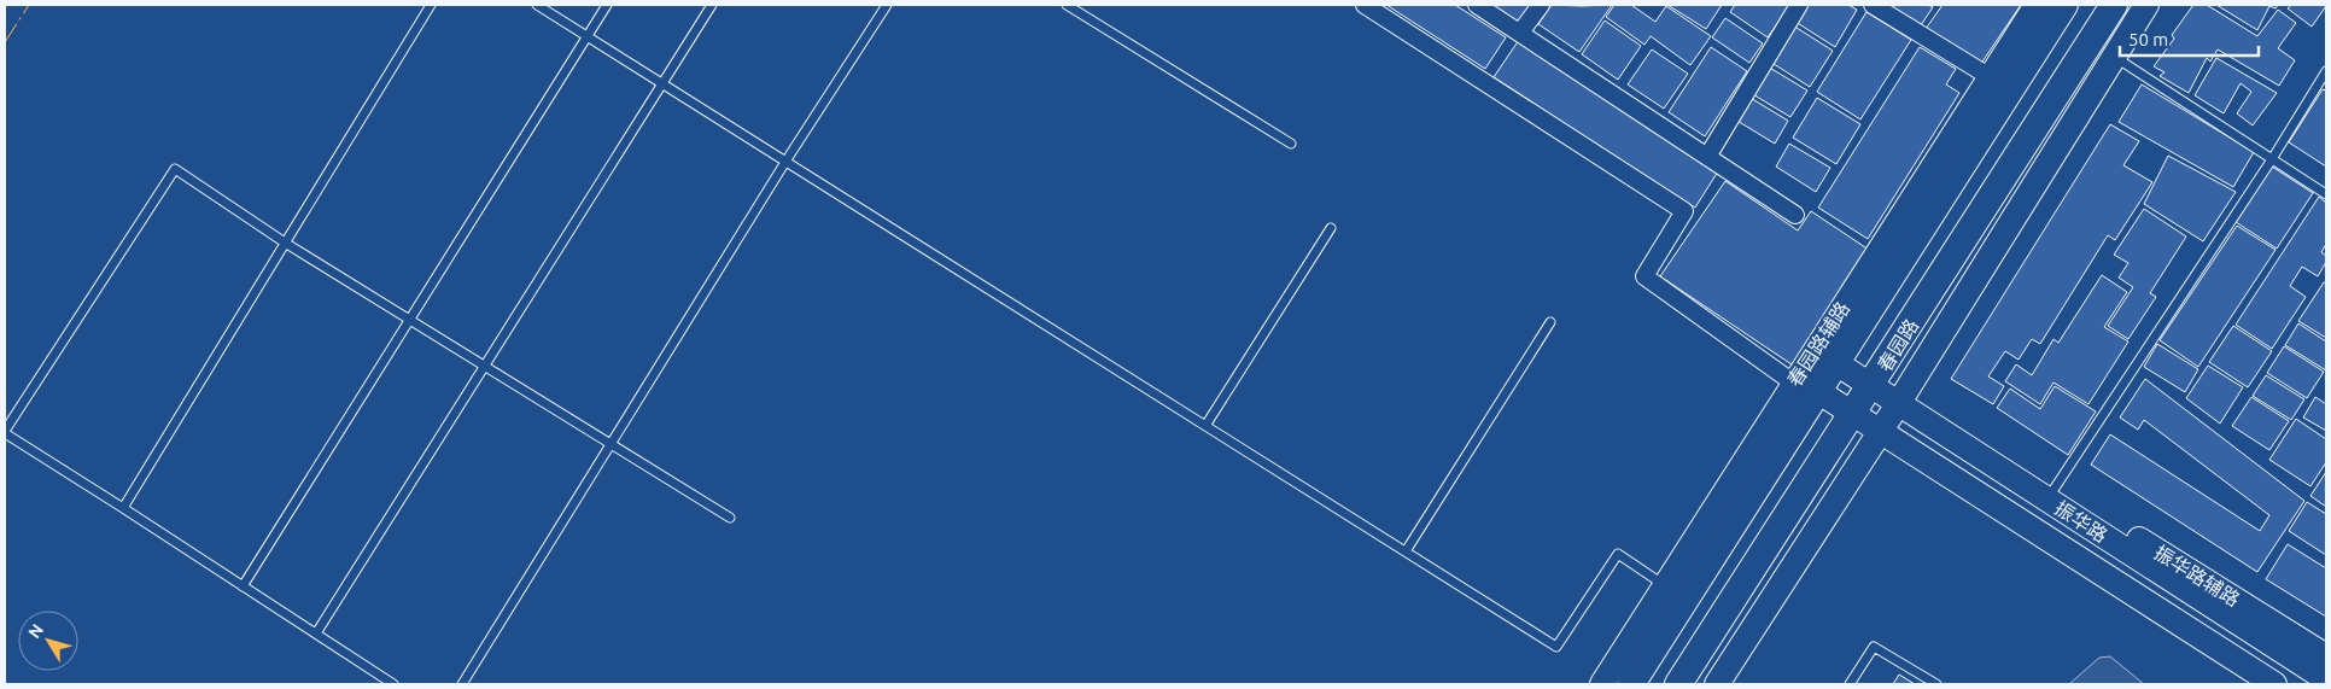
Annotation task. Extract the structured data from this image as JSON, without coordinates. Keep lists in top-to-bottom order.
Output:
{
  "streets": {
    "main road": ["春园路"],
    "street": ["春园路辅路", "振华路", "振华路辅路"]
  },
  "crossings": [
    ["春园路辅路", "振华路"],
    ["春园路", "振华路"],
    ["振华路", "振华路辅路"]
  ],
  "scale_bar": "50 m",
  "north": "top left"
}
